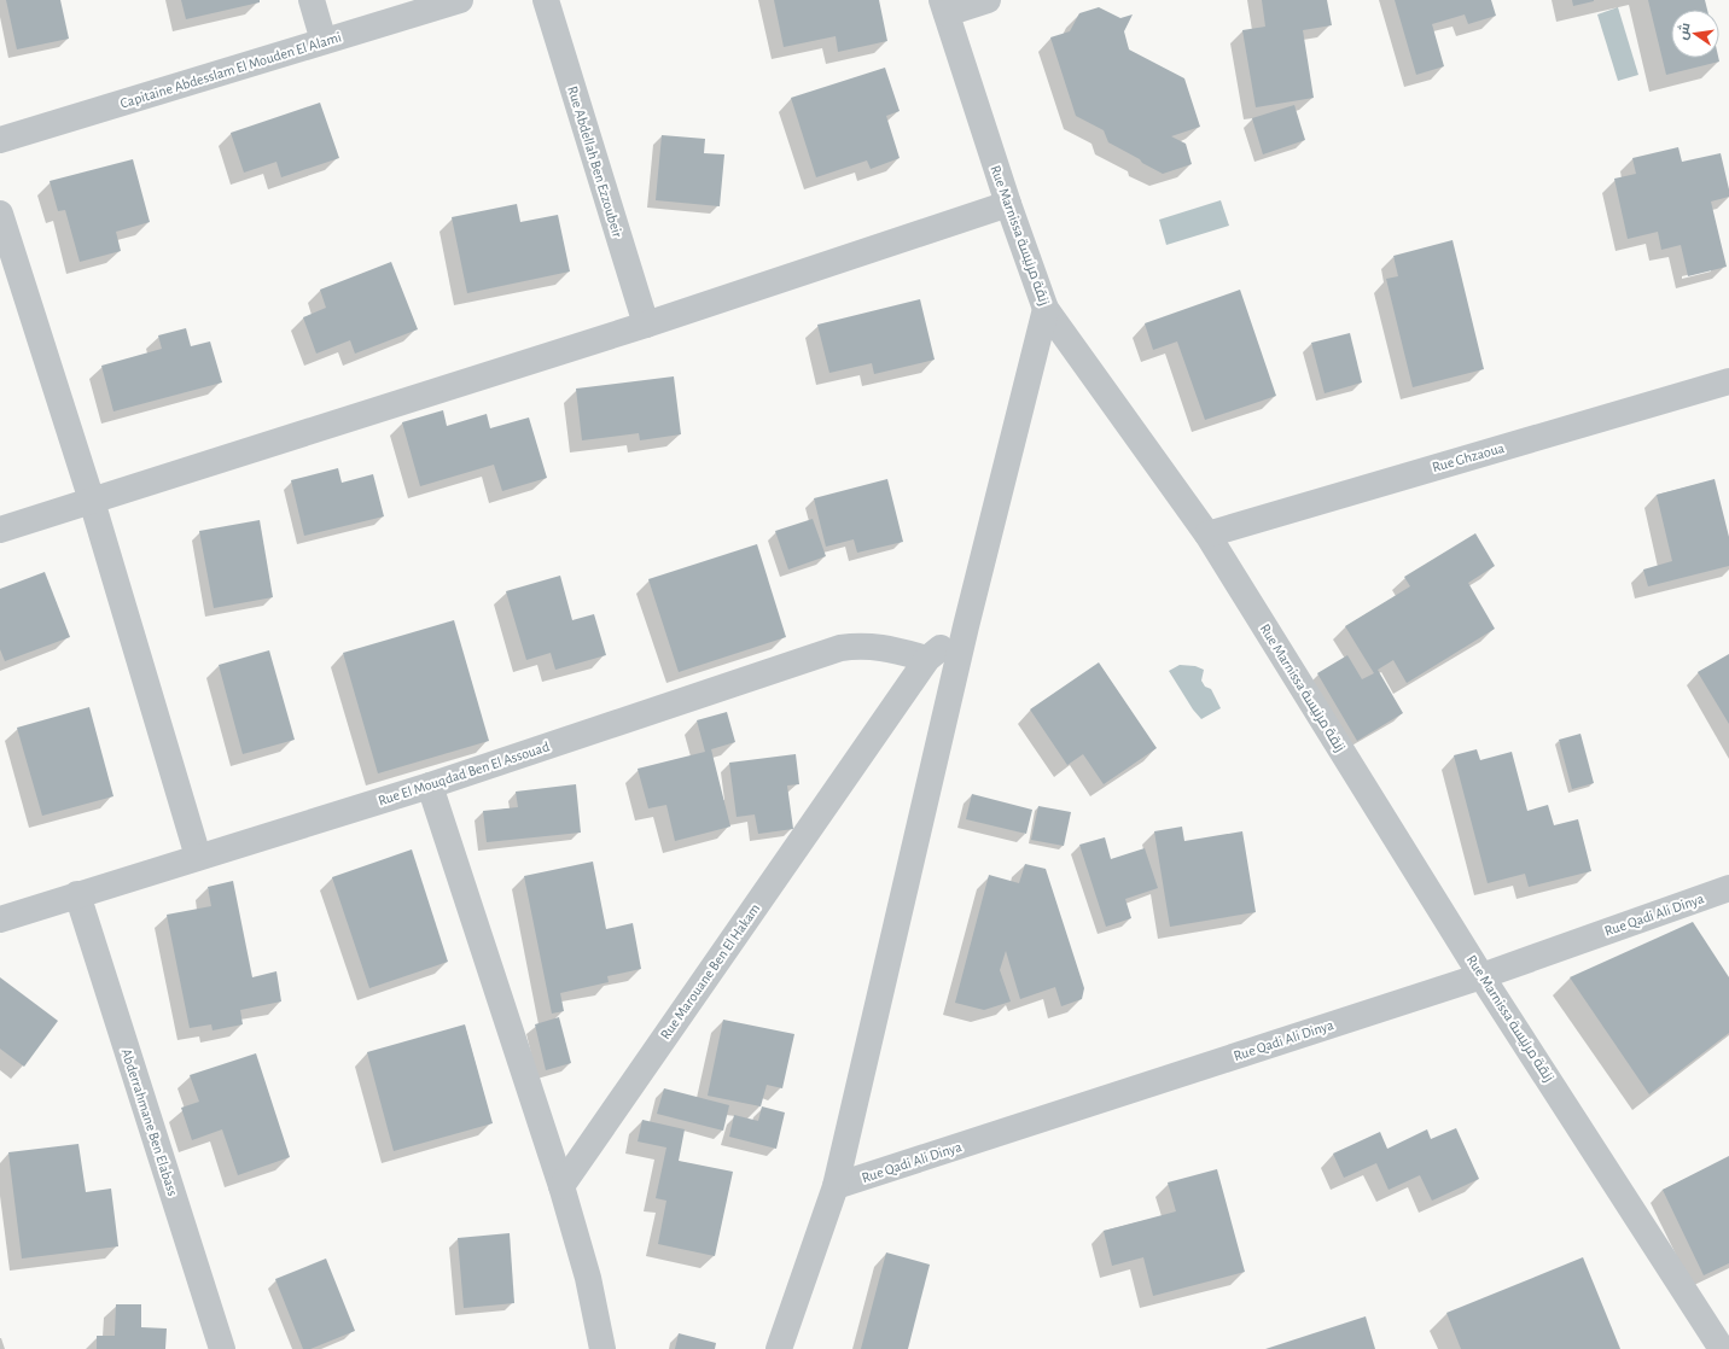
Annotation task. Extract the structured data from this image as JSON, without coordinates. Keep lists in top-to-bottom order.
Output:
{
  "streets": {
    "street": [
      "Capitaine Abdesslam El Mouden El Alami",
      "Rue Abdellah Ben Ezzoubeir",
      "Rue Marnissa زنقة مرنيسة",
      "Rue Ghzaoua",
      "Rue El Mouqdad Ben El Assouad",
      "Rue Qadi Ali Dinya",
      "Rue Marouane Ben El Hakam",
      "Abderrahmane Ben Elabass"
    ]
  },
  "crossings": [
    ["Rue Marnissa زنقة مرنيسة", "Rue Ghzaoua"],
    ["Rue Marnissa زنقة مرنيسة", "Rue Qadi Ali Dinya"],
    ["Rue El Mouqdad Ben El Assouad", "Rue Marouane Ben El Hakam"],
    ["Rue El Mouqdad Ben El Assouad", "Abderrahmane Ben Elabass"]
  ],
  "north": "left"
}
